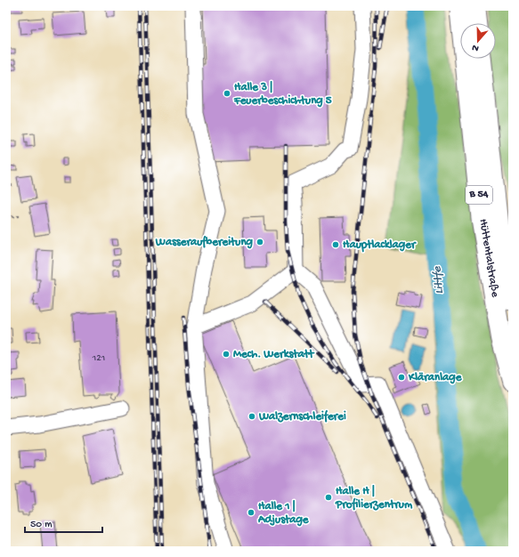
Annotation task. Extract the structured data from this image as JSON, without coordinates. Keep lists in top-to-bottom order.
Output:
{
  "streets": {
    "highway": ["B 54", "Hüttentalstraße"]
  },
  "water": ["Littfe"],
  "places": [
    "Halle 3 | Feuerbeschichtung 5",
    "Wasseraufbereitung",
    "Hauptlacklager",
    "Mech. Werkstatt",
    "Kläranlage",
    "Walzernschleiferei",
    "Halle H | Profilierzentrum",
    "Halle 1 | Adjustage"
  ],
  "house_numbers": ["121"],
  "scale_bar": "50 m",
  "north": "bottom"
}
